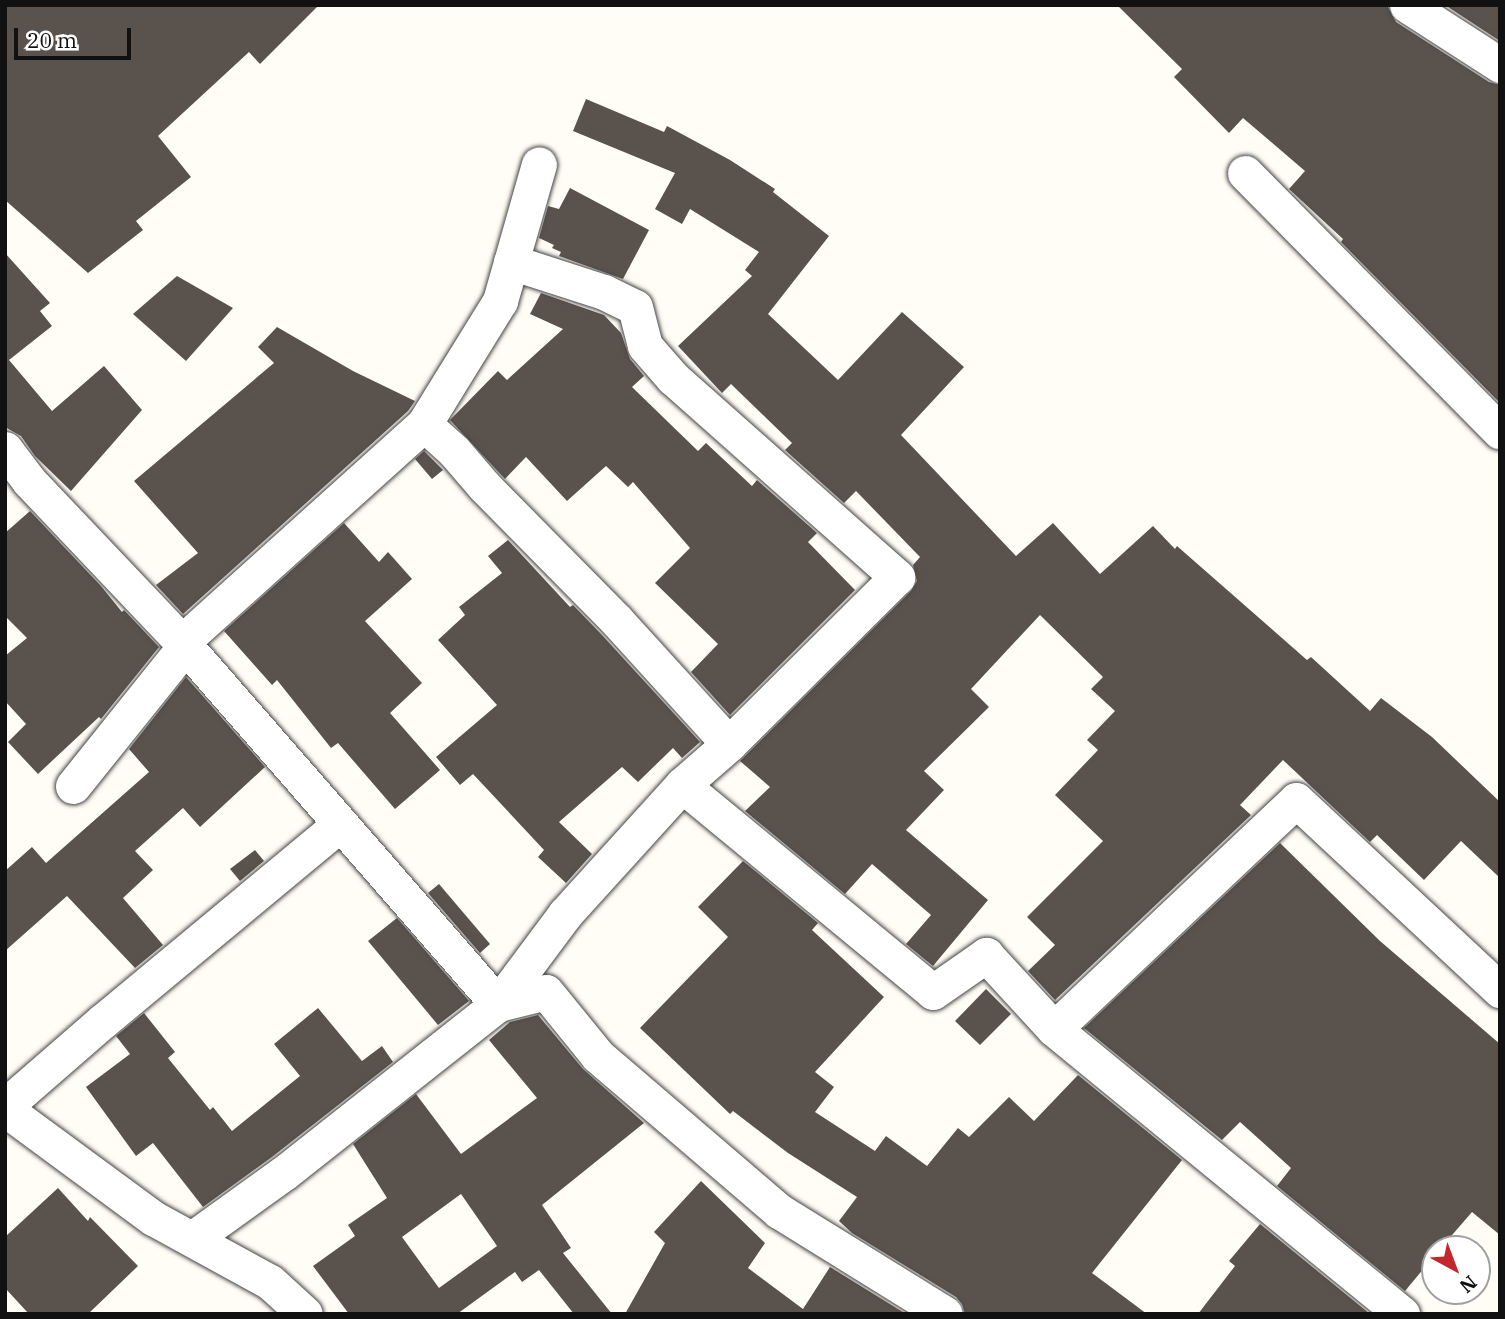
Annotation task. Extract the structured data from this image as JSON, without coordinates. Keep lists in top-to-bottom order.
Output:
{
  "scale_bar": "20 m",
  "north": "bottom right"
}
